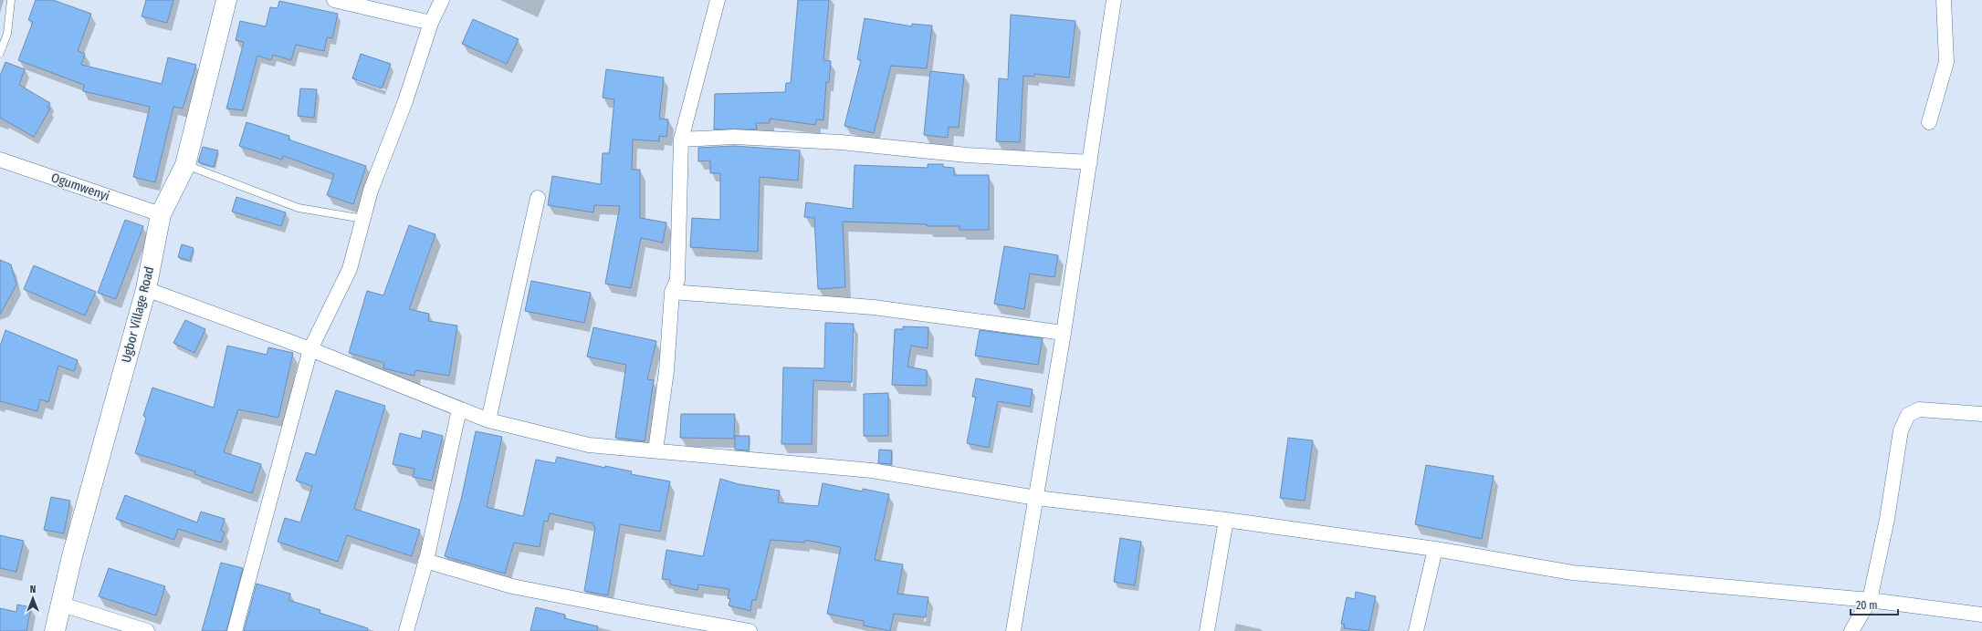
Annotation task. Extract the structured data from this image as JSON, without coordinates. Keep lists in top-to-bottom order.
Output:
{
  "streets": {
    "street": ["Ogumwenyi", "Ugbor Village Road"]
  },
  "crossings": [
    ["Ogumwenyi", "Ugbor Village Road"]
  ],
  "scale_bar": "20 m",
  "north": "top"
}
